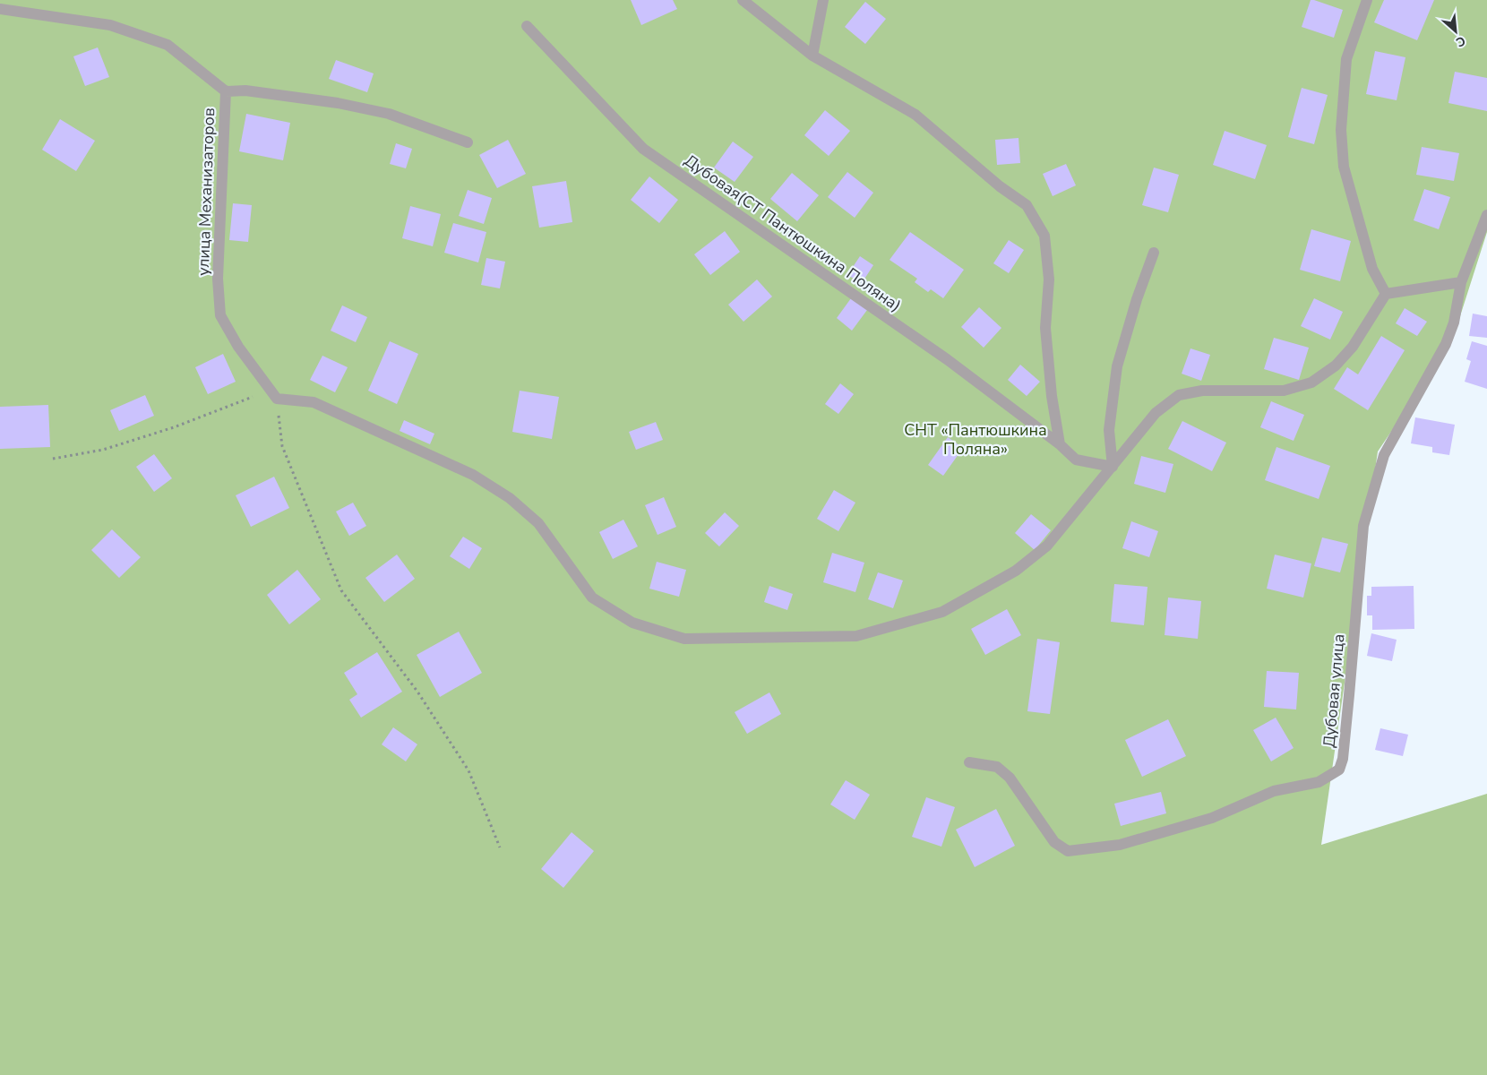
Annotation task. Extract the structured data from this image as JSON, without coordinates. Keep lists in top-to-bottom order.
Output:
{
  "streets": {
    "street": ["улица Механизаторов", "Дубовая(СТ Пантюшкина Поляна)", "Дубовая улица"]
  },
  "parks": ["СНТ «Пантюшкина Поляна»"],
  "north": "bottom right"
}
